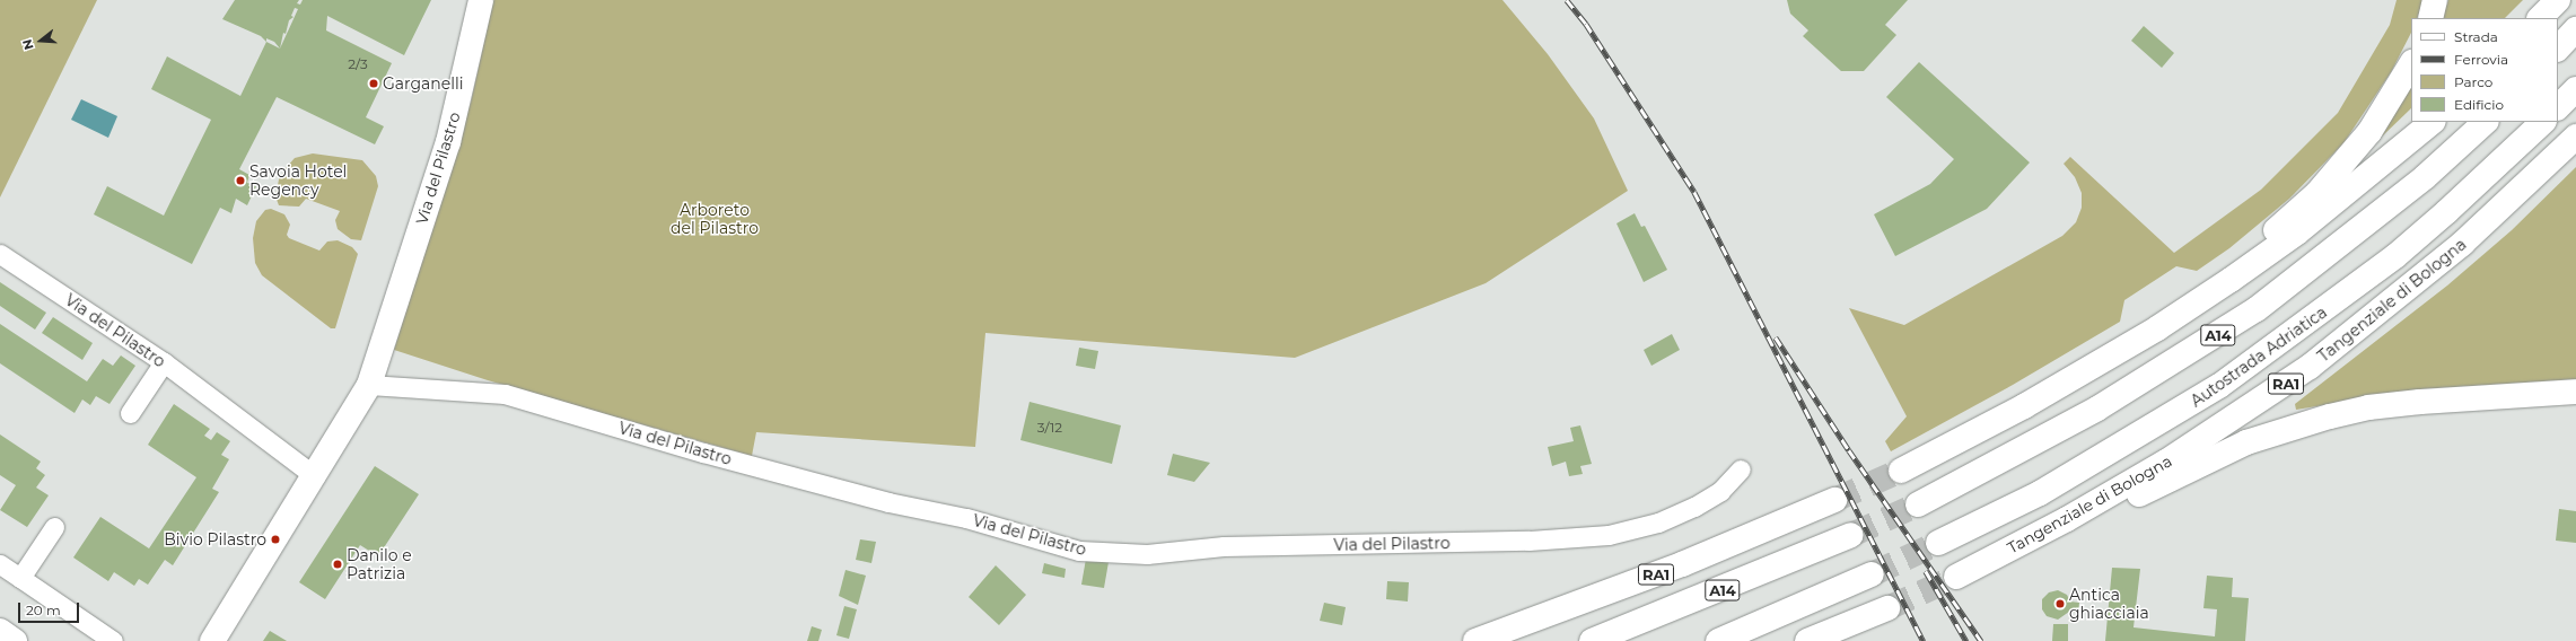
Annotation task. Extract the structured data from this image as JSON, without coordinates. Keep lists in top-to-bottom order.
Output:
{
  "streets": {
    "main road": [
      "Via del Pilastro",
      "Tangenziale di Bologna",
      "A14",
      "Autostrada Adriatica",
      "RA1"
    ]
  },
  "parks": ["Arboreto del Pilastro"],
  "places": [
    "Garganelli",
    "Savoia Hotel Regency",
    "Bivio Pilastro",
    "Danilo e Patrizia",
    "Antica ghiacciaia"
  ],
  "house_numbers": ["2/3", "3/12"],
  "legend": [
    "Strada",
    "Ferrovia",
    "Parco",
    "Edificio"
  ],
  "scale_bar": "20 m",
  "north": "left"
}
